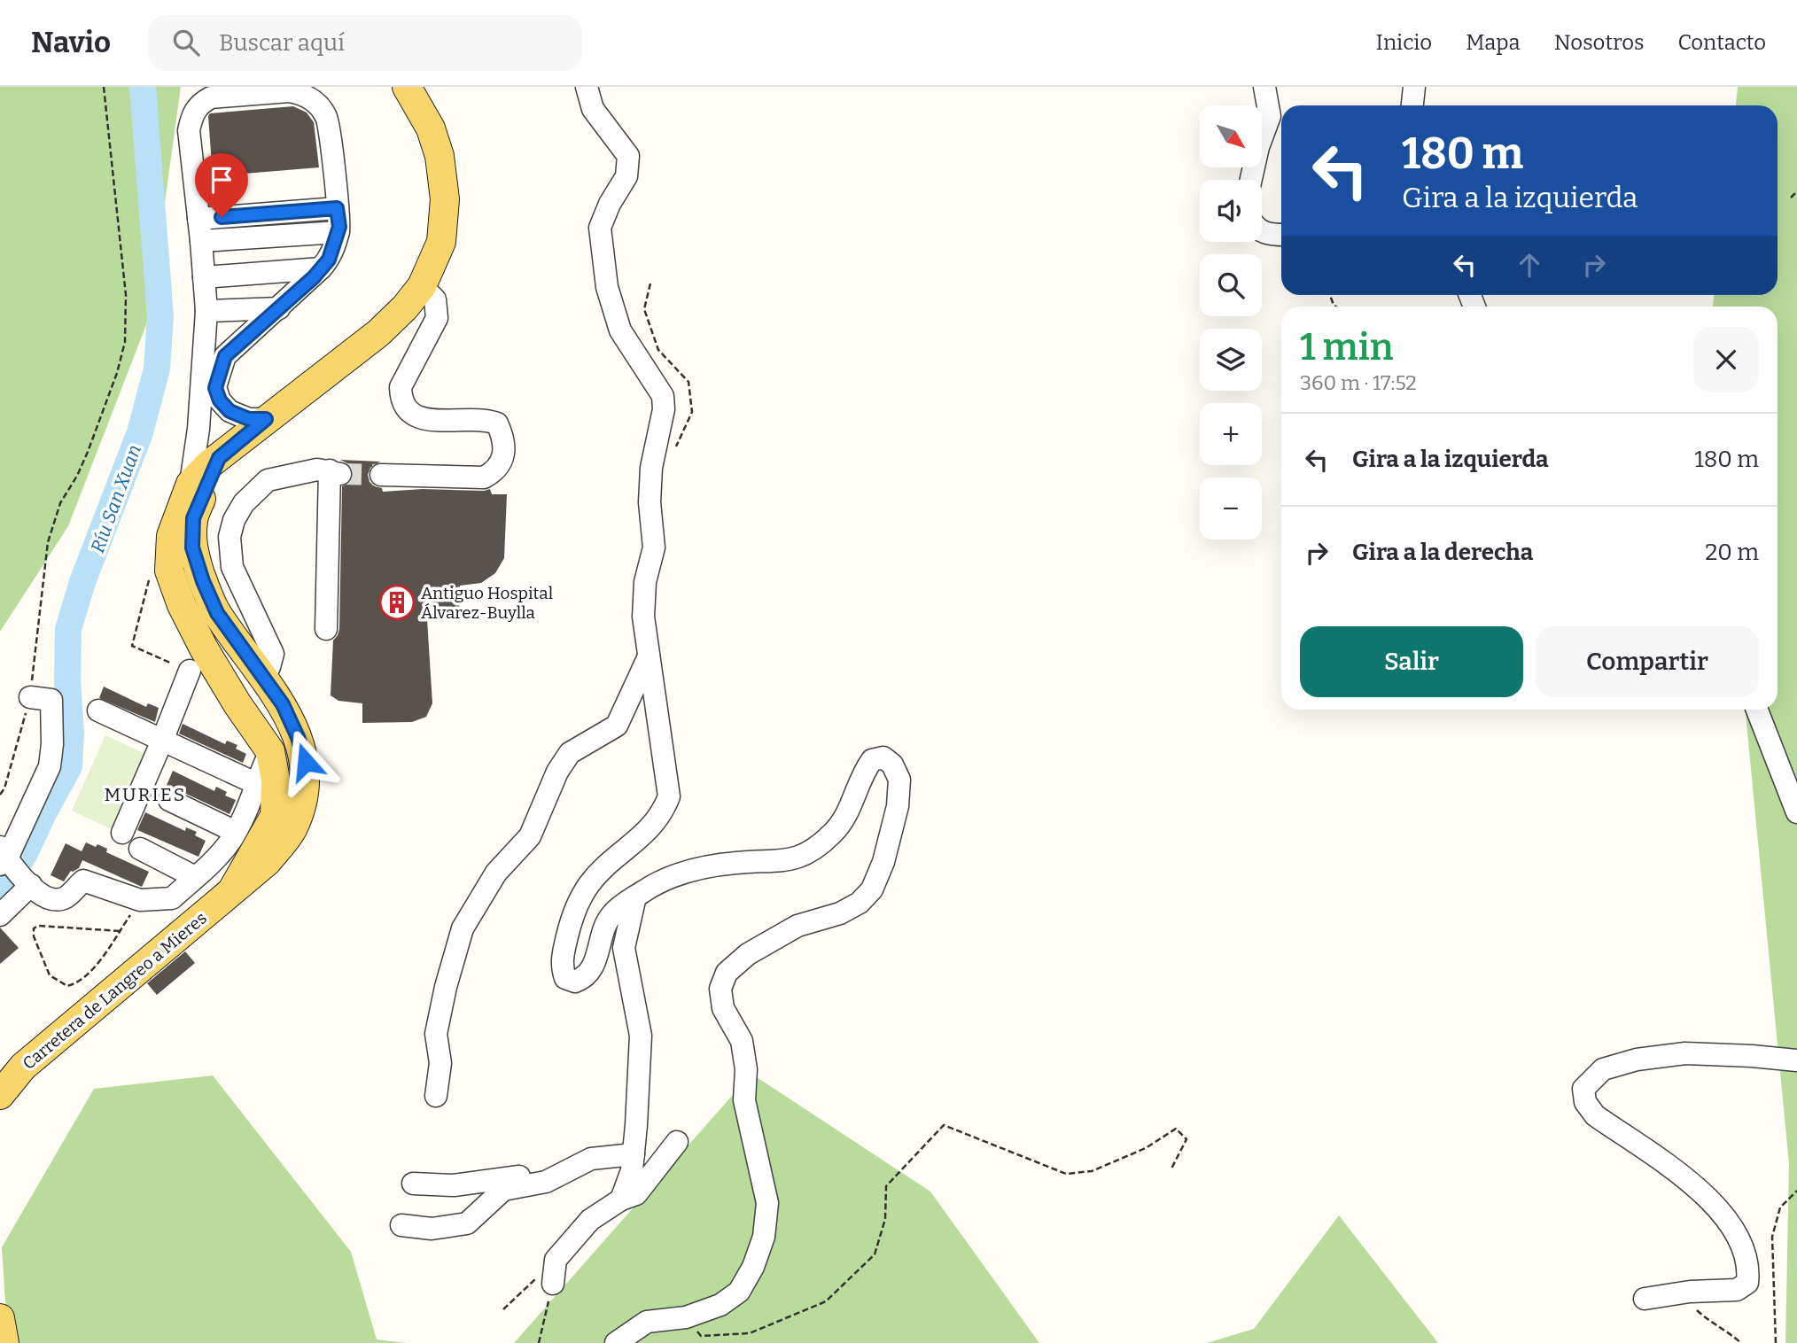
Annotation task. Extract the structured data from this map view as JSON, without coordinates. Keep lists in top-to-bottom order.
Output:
{
  "streets": {
    "main road": ["Carretera de Langreo a Mieres"]
  },
  "districts": ["MURIES"],
  "water": ["Ríu San Xuan"],
  "places": {
    "building": ["Antiguo Hospital Álvarez-Buylla"]
  },
  "north": "bottom right",
  "page": {
    "header": "Navio",
    "search": "Buscar aquí",
    "nav": [
      "Inicio",
      "Mapa",
      "Nosotros",
      "Contacto"
    ],
    "map_buttons": ["+", "−"],
    "turn": ["180 m", "Gira a la izquierda"],
    "heading": ["1 min", "360 m · 17:52"],
    "list": [
      {
        "name": "Gira a la izquierda",
        "value": "180 m"
      },
      {
        "name": "Gira a la derecha",
        "value": "20 m"
      }
    ],
    "buttons": ["Salir", "Compartir"]
  }
}
